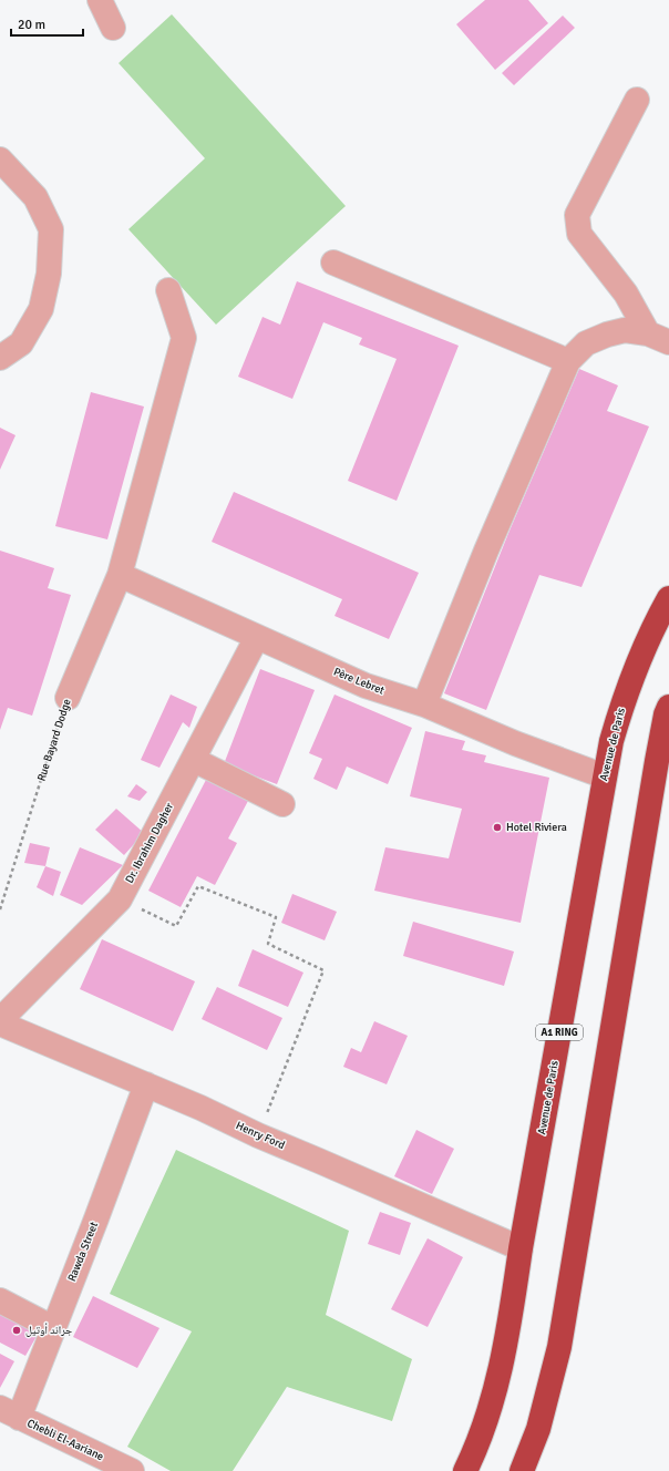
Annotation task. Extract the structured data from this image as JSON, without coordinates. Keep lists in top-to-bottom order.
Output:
{
  "streets": {
    "highway": ["Avenue de Paris", "A1 RING"],
    "street": [
      "Père Lebret",
      "Rue Bayard Dodge",
      "Dr. Ibrahim Dagher",
      "Henry Ford",
      "Rawda Street",
      "Chebli El-Aariane"
    ]
  },
  "crossings": [
    ["Père Lebret", "Rue Bayard Dodge"],
    ["Père Lebret", "Avenue de Paris"],
    ["Père Lebret", "Dr. Ibrahim Dagher"],
    ["Avenue de Paris", "Henry Ford"],
    ["Dr. Ibrahim Dagher", "Henry Ford"],
    ["Henry Ford", "Rawda Street"],
    ["Rawda Street", "Chebli El-Aariane"]
  ],
  "places": ["Hotel Riviera", "جراند أوتيل"],
  "scale_bar": "20 m"
}
